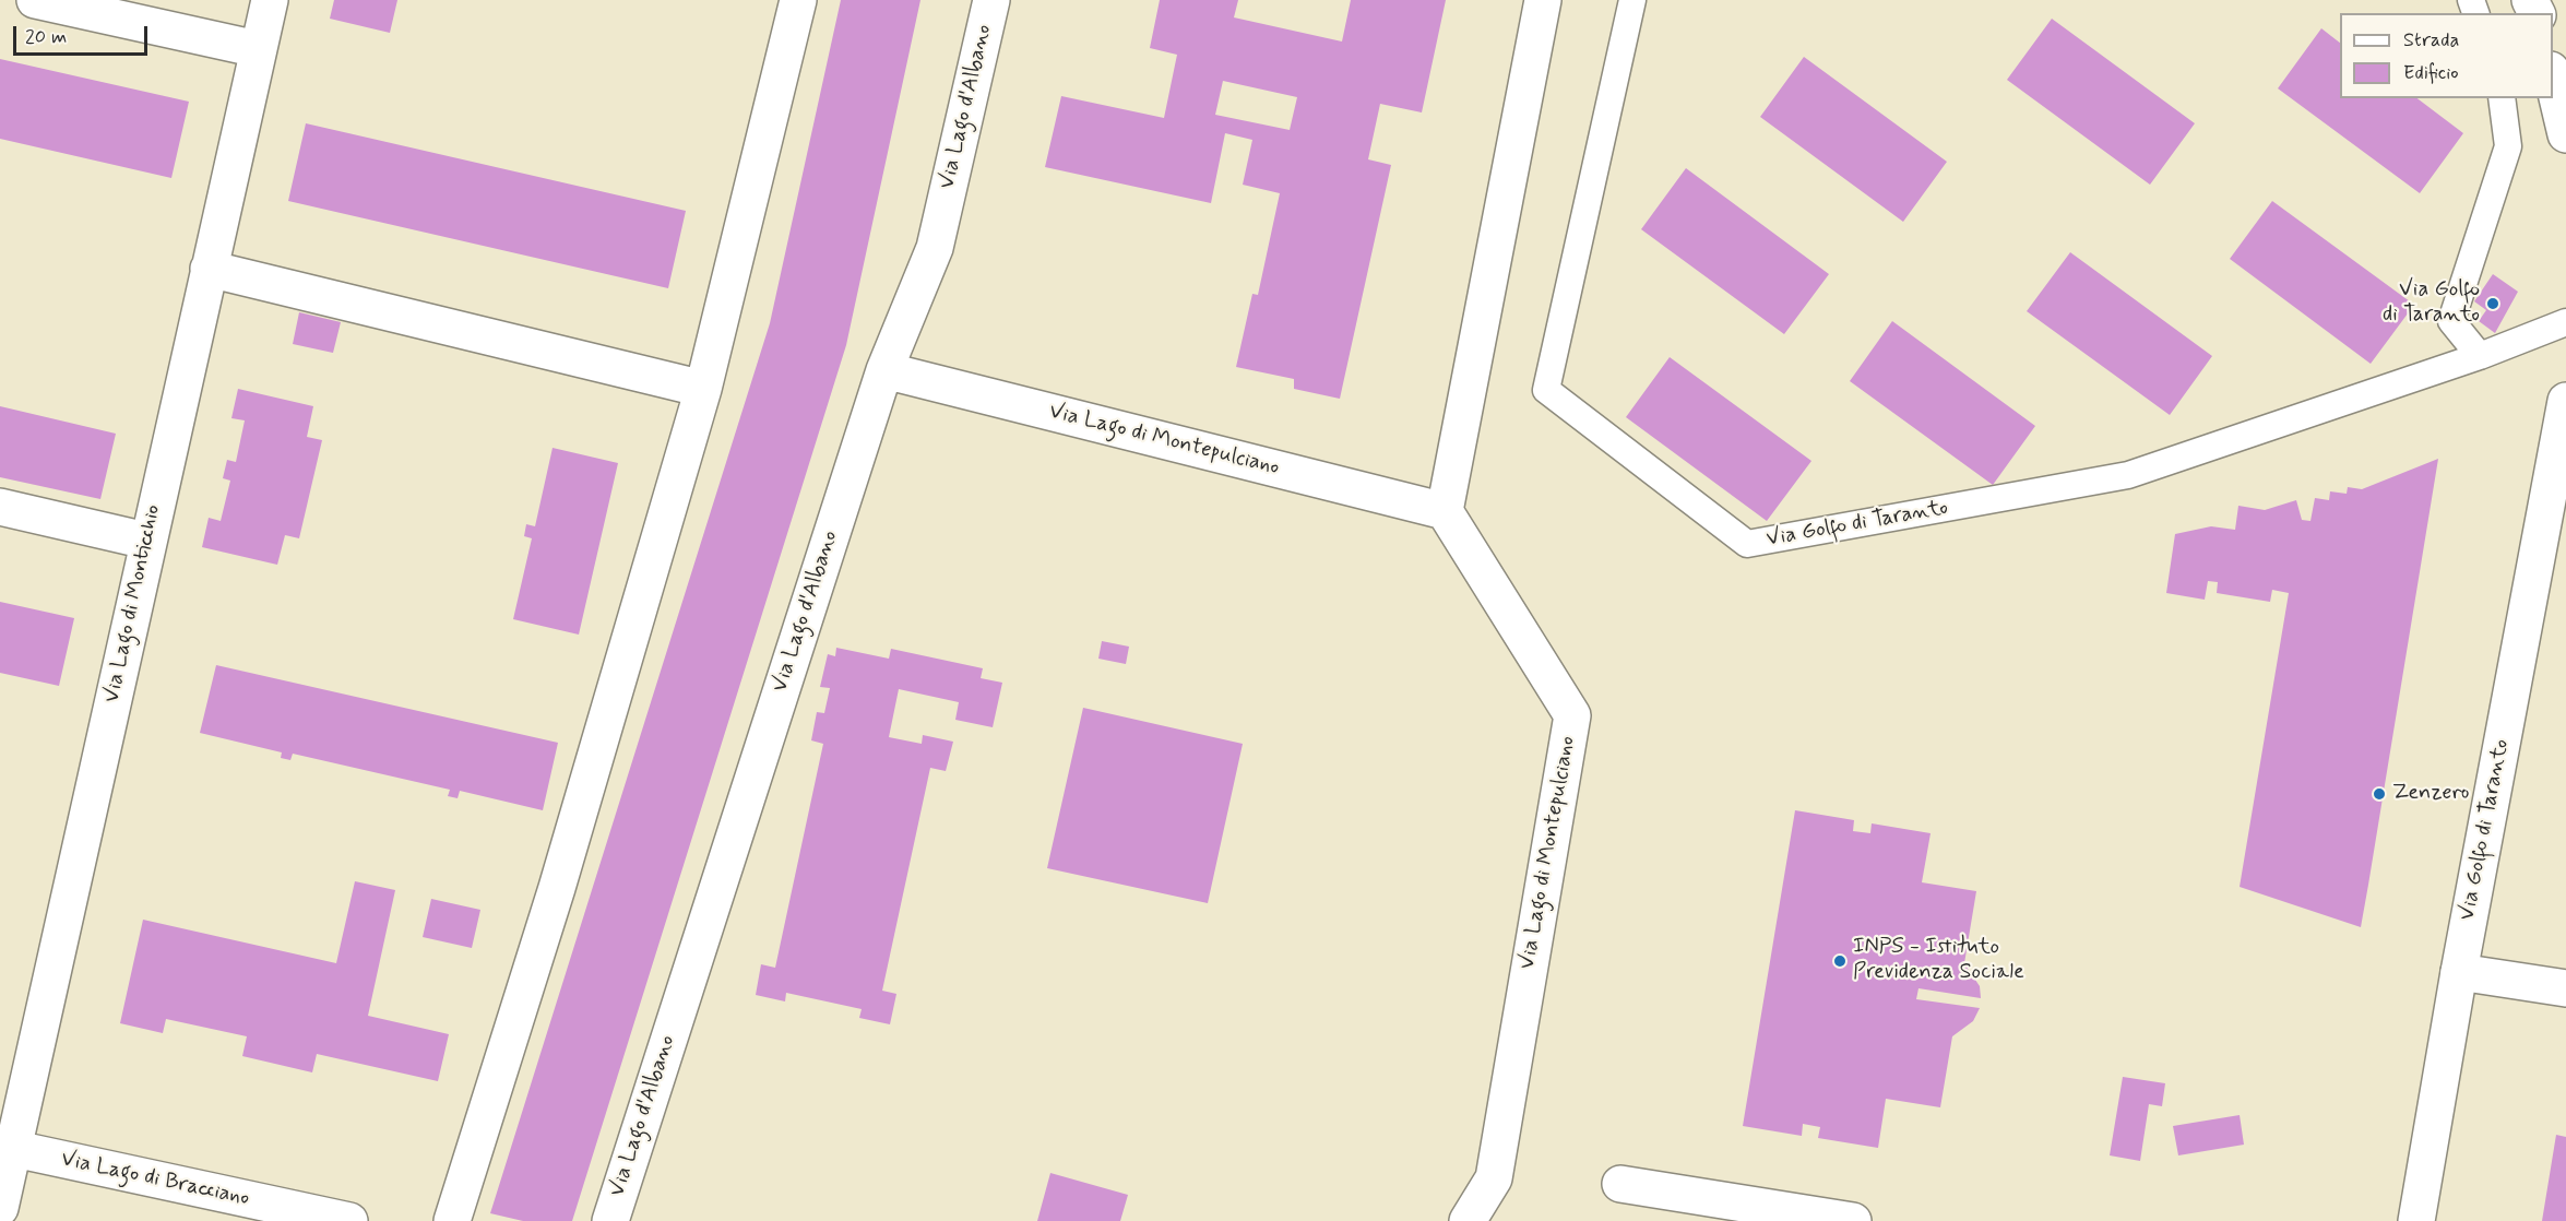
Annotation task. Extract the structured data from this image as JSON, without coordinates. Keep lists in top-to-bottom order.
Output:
{
  "streets": {
    "street": [
      "Via Lago d'Albano",
      "Via Lago di Montepulciano",
      "Via Golfo di Taranto",
      "Via Lago di Monticchio",
      "Via Lago di Bracciano"
    ]
  },
  "crossings": [
    ["Via Lago d'Albano", "Via Lago di Montepulciano"],
    ["Via Lago di Monticchio", "Via Lago di Bracciano"]
  ],
  "places": ["Via Golfo di Taranto", "Zenzero", "INPS - Istituto Previdenza Sociale"],
  "legend": ["Strada", "Edificio"],
  "scale_bar": "20 m"
}
